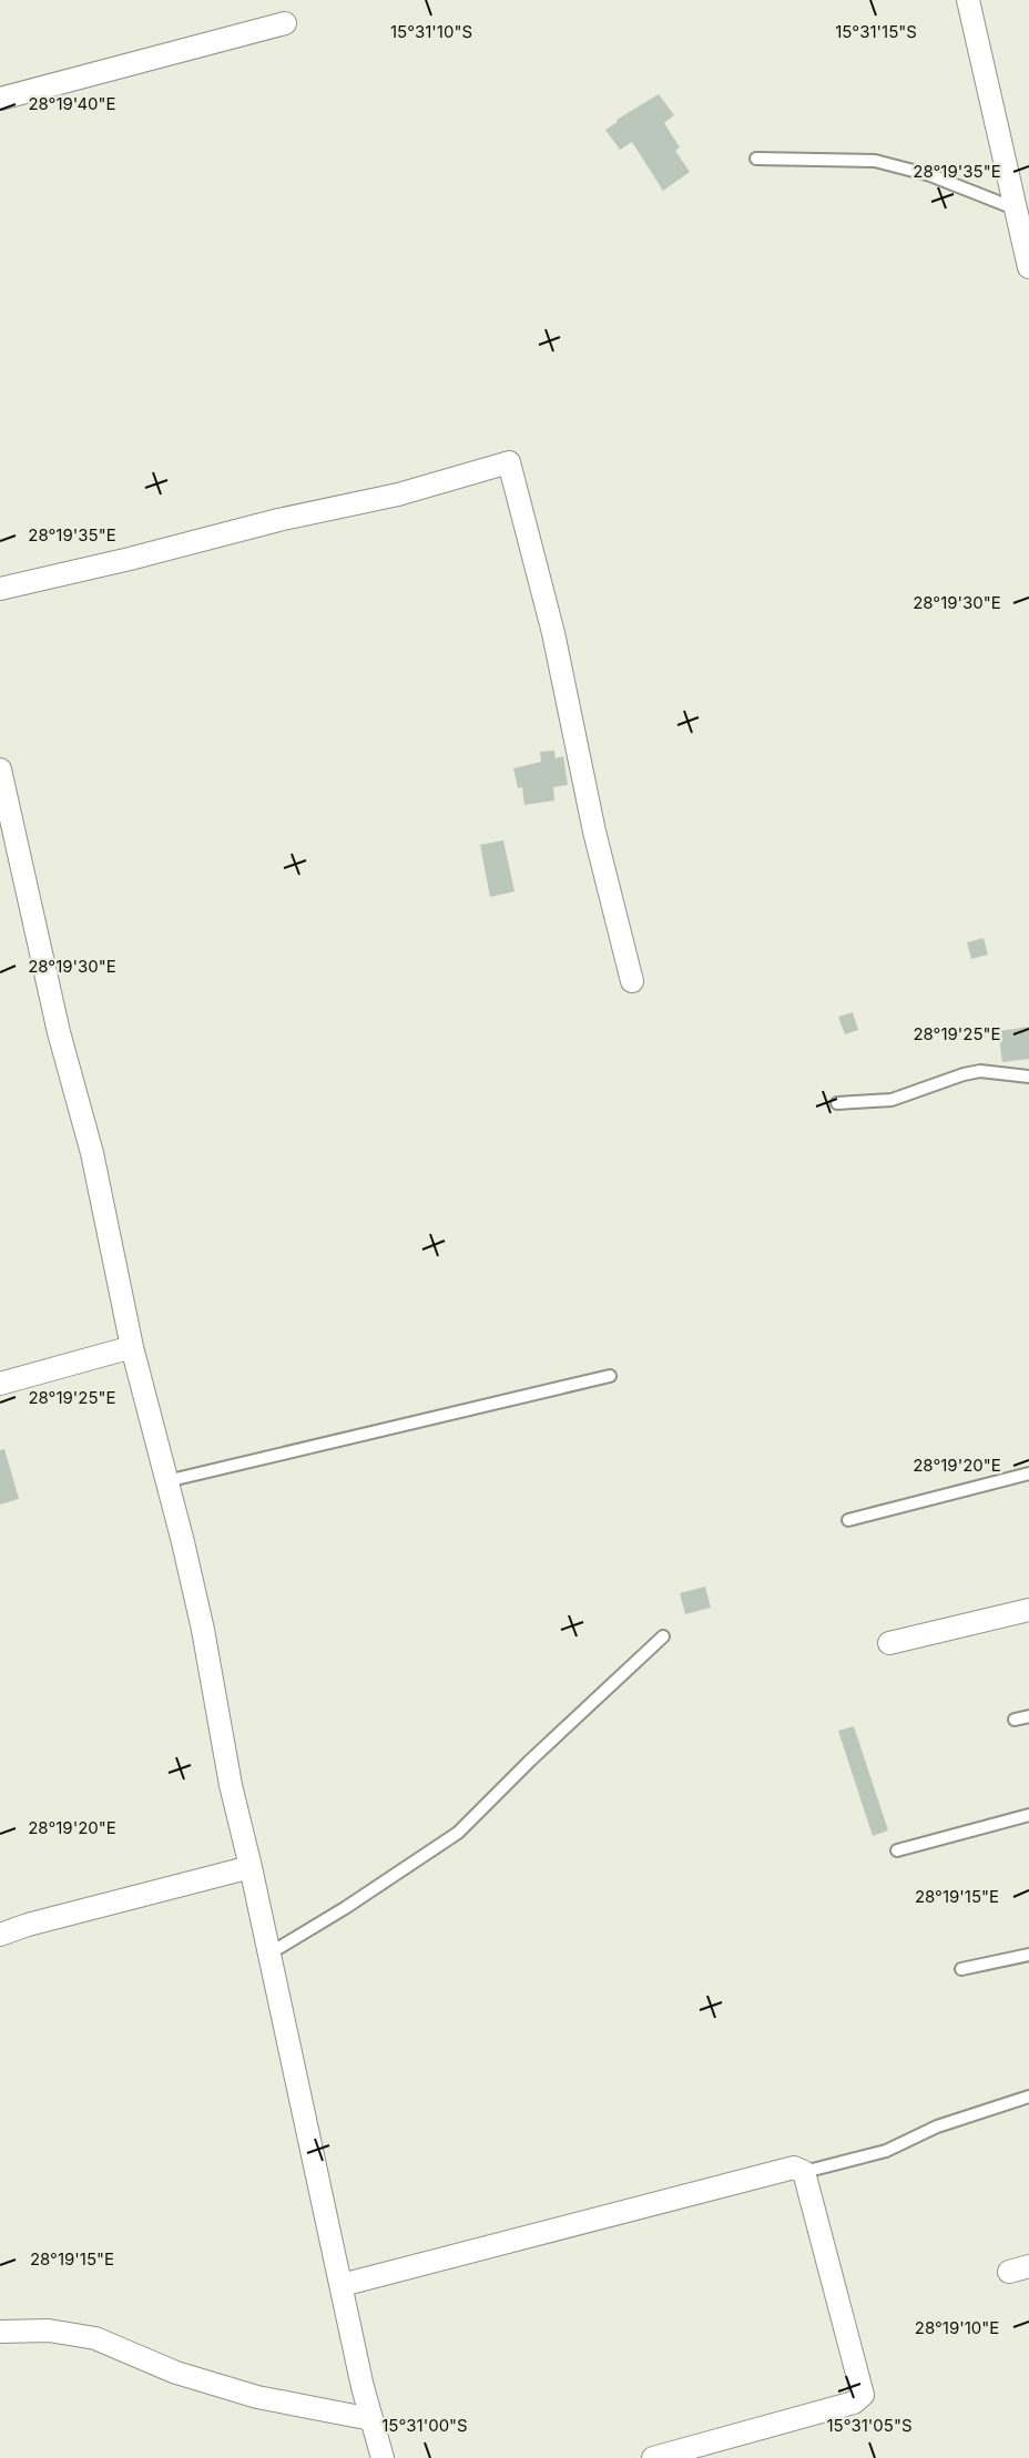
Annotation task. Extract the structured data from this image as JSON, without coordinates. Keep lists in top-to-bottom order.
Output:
{
  "coordinates": [
    "15°31'10\"S",
    "15°31'15\"S",
    "28°19'40\"E",
    "28°19'35\"E",
    "28°19'30\"E",
    "28°19'25\"E",
    "28°19'20\"E",
    "28°19'15\"E",
    "28°19'10\"E",
    "15°31'00\"S",
    "15°31'05\"S"
  ]
}
